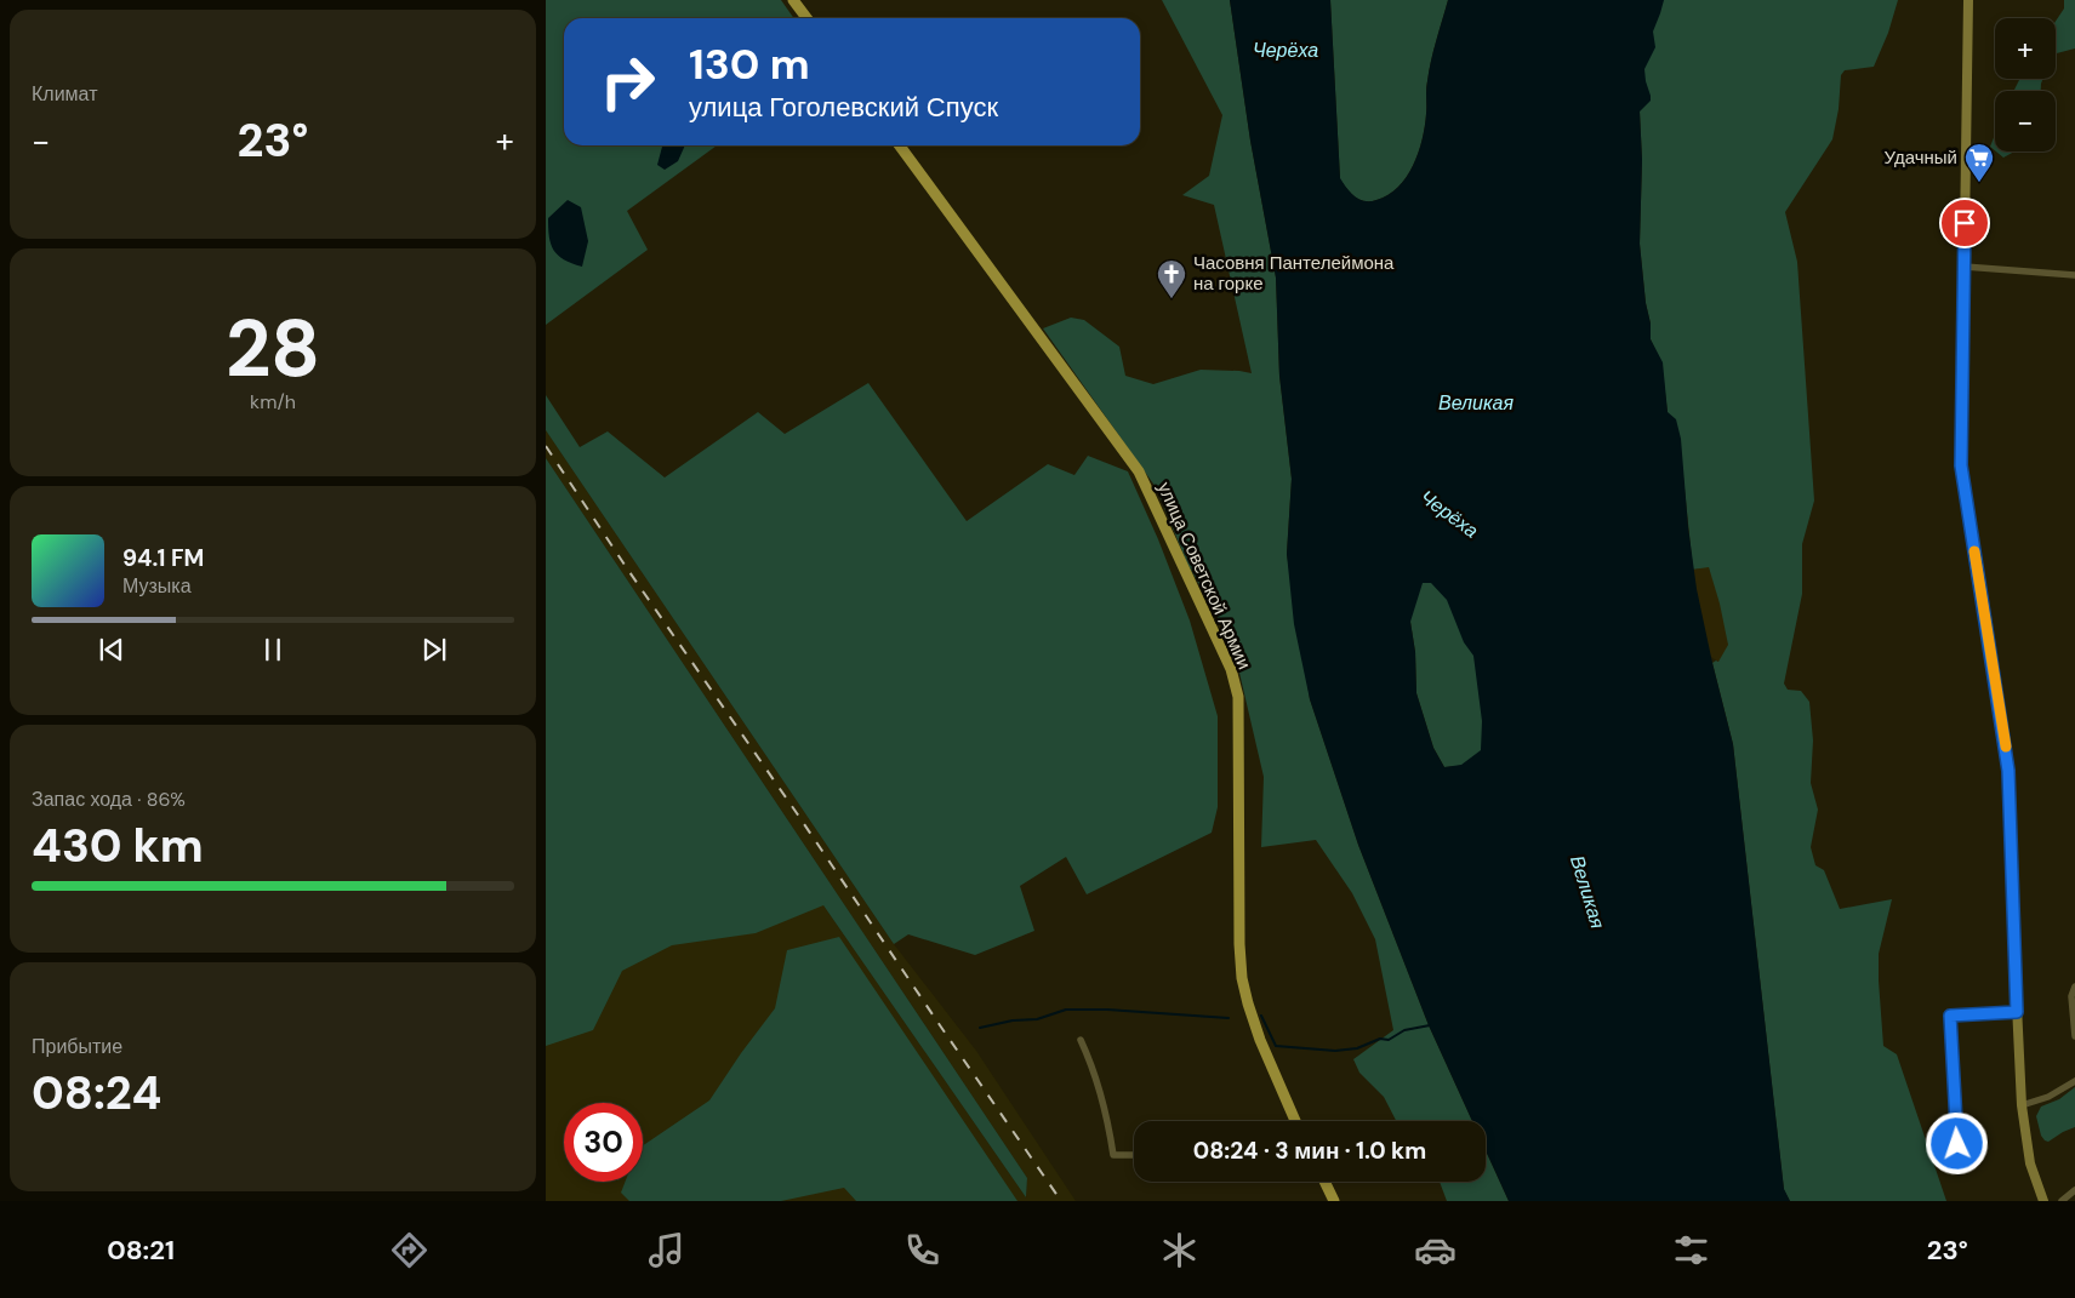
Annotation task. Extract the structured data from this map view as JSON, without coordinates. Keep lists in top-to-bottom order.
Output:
{
  "streets": {
    "main road": ["улица Советской Армии"]
  },
  "water": ["Черёха", "Великая"],
  "places": {
    "supermarket": ["Удачный"],
    "church": ["Часовня Пантелеймона на горке"]
  },
  "page": {
    "tile": [
      "Климат",
      ["28", "km/h"],
      ["Запас хода · 86%", "430 km"],
      ["Прибытие", "08:24"]
    ],
    "map_buttons": ["+", "−"],
    "turn": ["130 m", "улица Гоголевский Спуск"],
    "heat": ["−", "23°", "+"],
    "song": ["94.1 FM", "Музыка"],
    "limit": "30",
    "trip": "08:24 · 3 мин · 1.0 km",
    "tabs": ["08:21", "23°"]
  }
}
